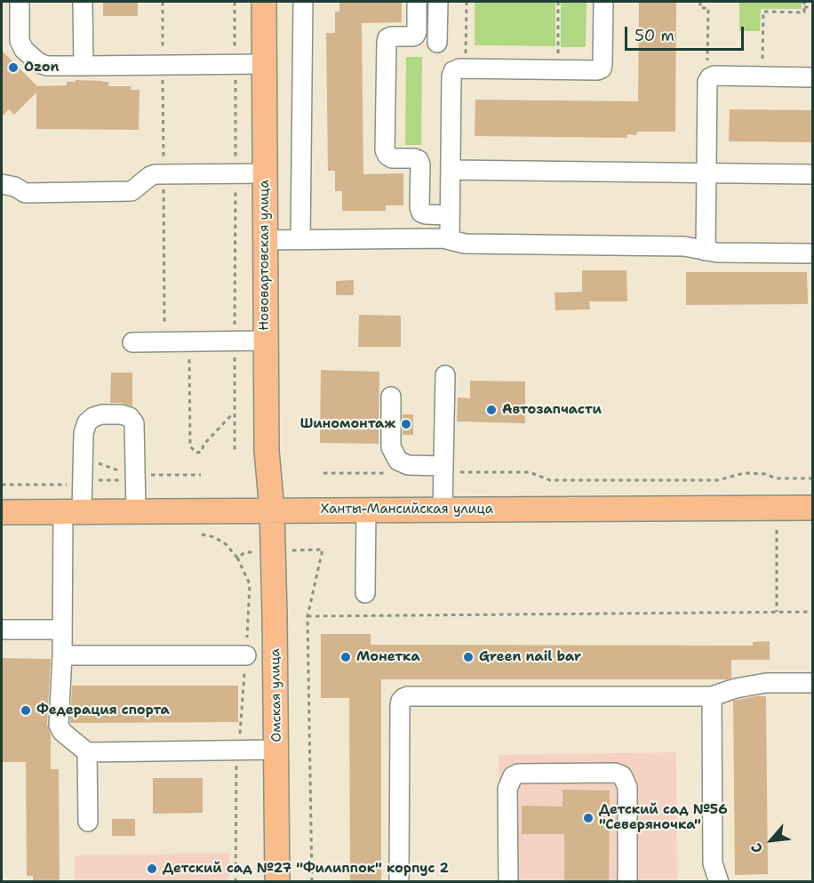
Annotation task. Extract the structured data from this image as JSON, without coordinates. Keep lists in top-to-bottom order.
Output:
{
  "streets": {
    "main road": ["Нововартовская улица", "Ханты-Мансийская улица", "Омская улица"]
  },
  "crossings": [
    ["Нововартовская улица", "Ханты-Мансийская улица"],
    ["Нововартовская улица", "Омская улица"],
    ["Ханты-Мансийская улица", "Омская улица"]
  ],
  "places": [
    "Ozon",
    "Автозапчасти",
    "Шиномонтаж",
    "Монетка",
    "Green nail bar",
    "Федерация спорта",
    "Детский сад №56 \"Северяночка\"",
    "Детский сад №27 \"Филиппок\" корпус 2"
  ],
  "scale_bar": "50 m",
  "north": "bottom left"
}
